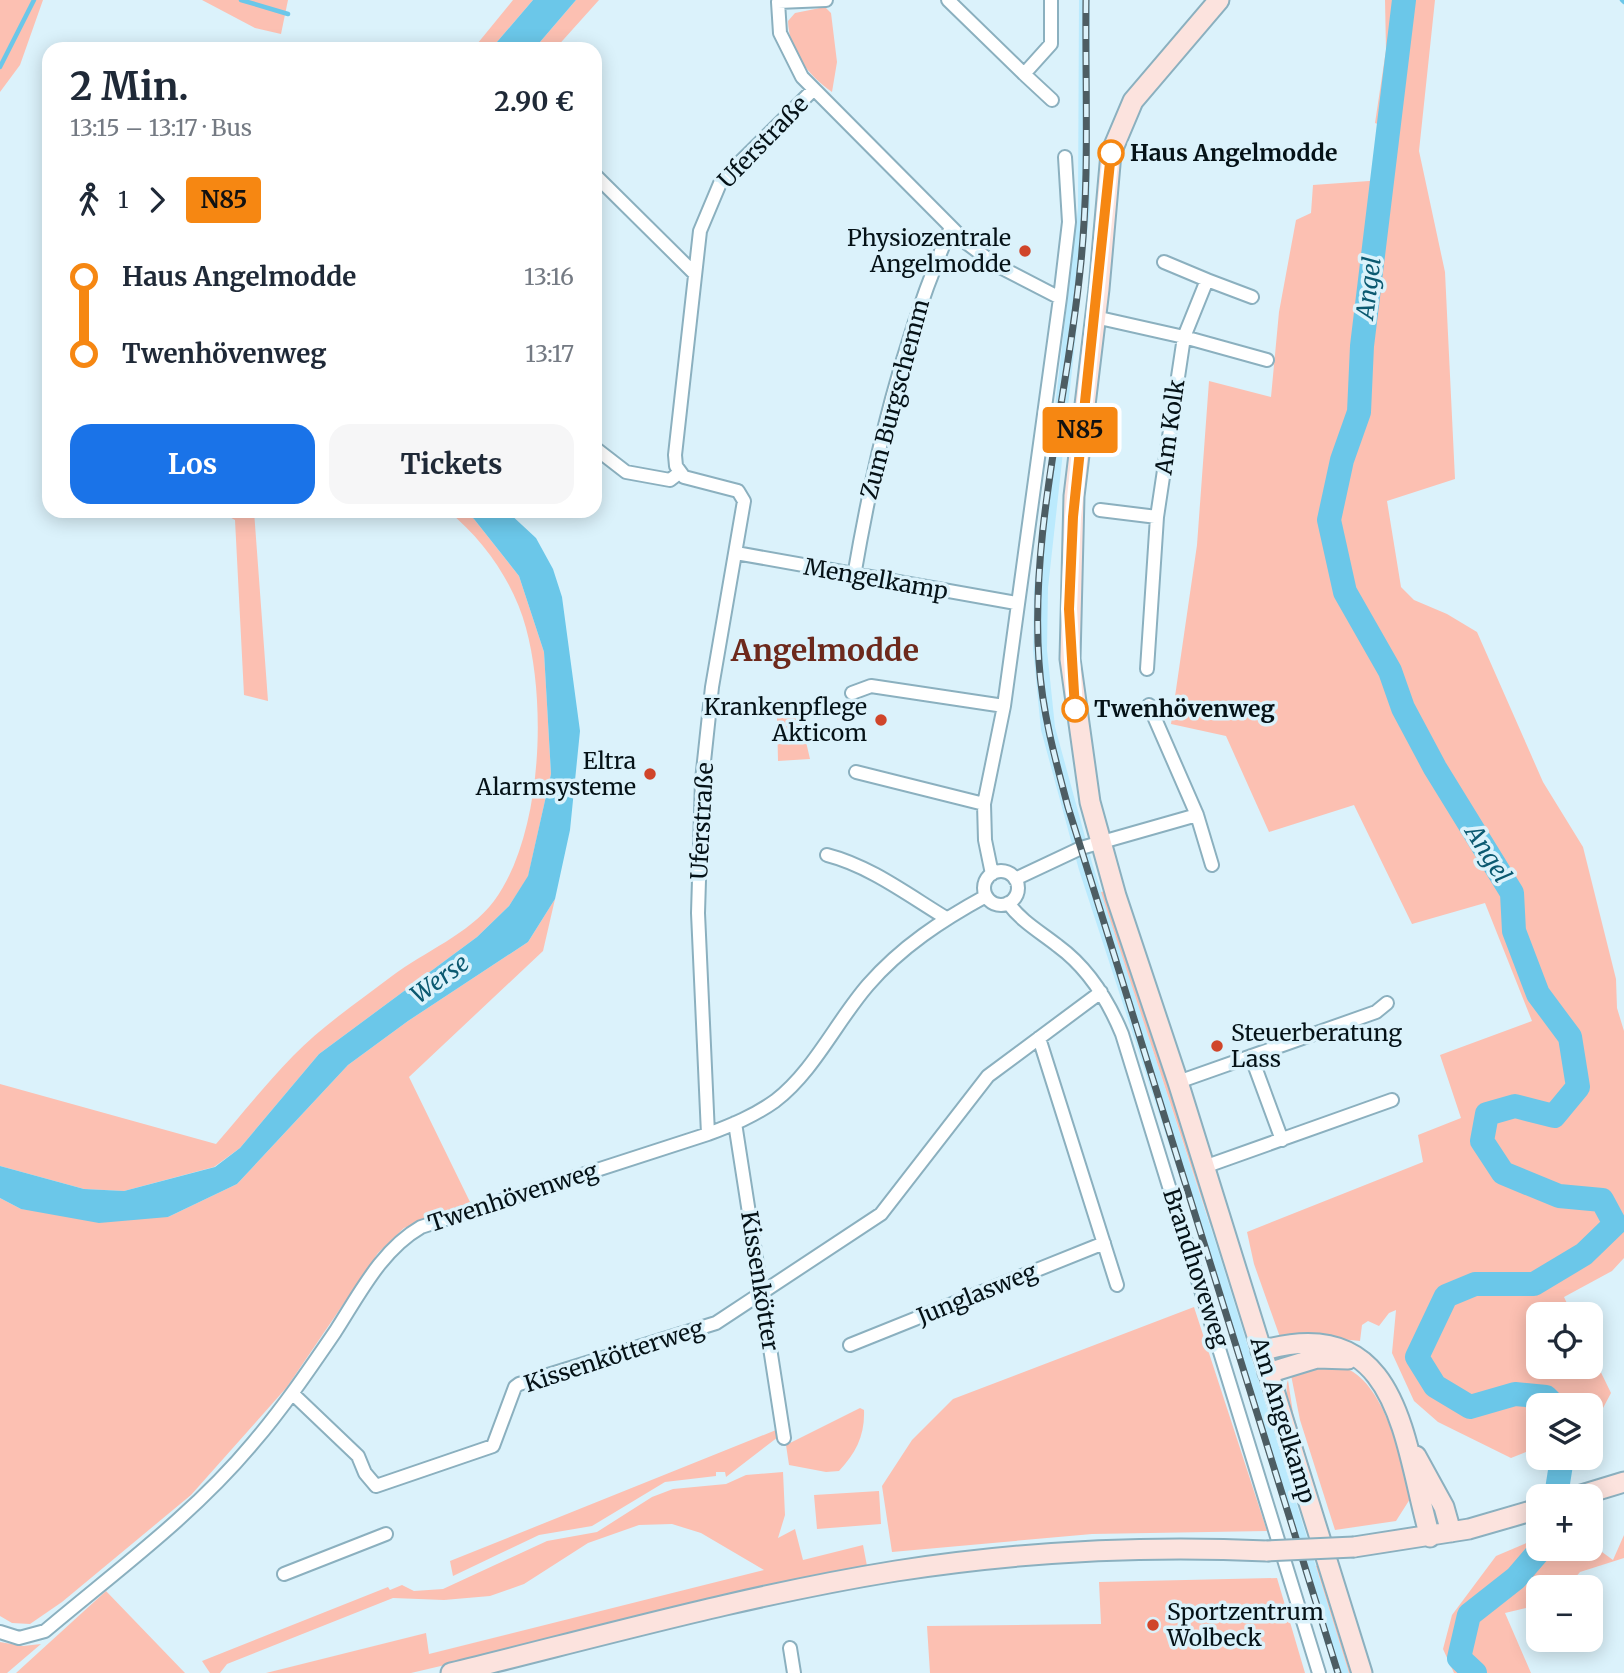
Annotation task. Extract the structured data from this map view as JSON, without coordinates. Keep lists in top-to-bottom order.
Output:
{
  "streets": {
    "street": [
      "Uferstraße",
      "Zum Burgschemm",
      "Am Kolk",
      "Mengelkamp",
      "Twenhövenweg",
      "Brandhoveweg",
      "Kissenkötter",
      "Junglasweg",
      "Kissenkötterweg",
      "Am Angelkamp"
    ]
  },
  "crossings": [
    ["Uferstraße", "Mengelkamp"],
    ["Uferstraße", "Twenhövenweg"],
    ["Zum Burgschemm", "Mengelkamp"],
    ["Twenhövenweg", "Brandhoveweg"],
    ["Twenhövenweg", "Kissenkötter"],
    ["Twenhövenweg", "Kissenkötterweg"],
    ["Kissenkötter", "Kissenkötterweg"]
  ],
  "districts": ["Angelmodde"],
  "water": ["Angel", "Werse"],
  "places": [
    "Haus Angelmodde",
    "Physiozentrale Angelmodde",
    "Twenhövenweg",
    "Krankenpflege Akticom",
    "Eltra Alarmsysteme",
    "Steuerberatung Lass",
    "Sportzentrum Wolbeck"
  ],
  "lines": ["bus line N85"],
  "page": {
    "on_map": "N85",
    "heading": ["2 Min.", "13:15 – 13:17 · Bus", "2.90 €"],
    "legs": ["1", "N85"],
    "list": [
      {
        "name": "Haus Angelmodde",
        "value": "13:16"
      },
      {
        "name": "Twenhövenweg",
        "value": "13:17"
      }
    ],
    "buttons": ["Los", "Tickets"],
    "map_buttons": ["+", "−"]
  }
}
